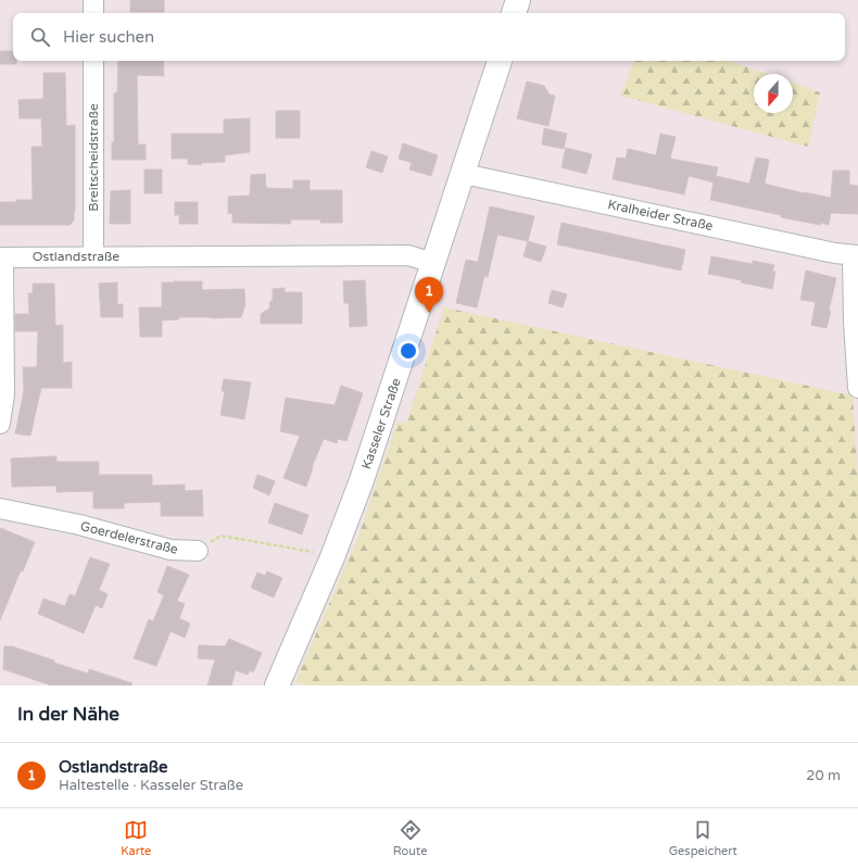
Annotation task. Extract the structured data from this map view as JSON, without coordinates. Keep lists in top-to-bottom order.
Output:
{
  "streets": {
    "street": [
      "Breitscheidstraße",
      "Kralheider Straße",
      "Ostlandstraße",
      "Kasseler Straße",
      "Goerdelerstraße"
    ]
  },
  "crossings": [
    ["Breitscheidstraße", "Ostlandstraße"],
    ["Kralheider Straße", "Kasseler Straße"],
    ["Ostlandstraße", "Kasseler Straße"]
  ],
  "north": "bottom",
  "page": {
    "search": "Hier suchen",
    "pins": "1",
    "heading": "In der Nähe",
    "list": [
      {
        "mark": "1",
        "name": "Ostlandstraße",
        "note": "Haltestelle · Kasseler Straße",
        "value": "20 m"
      }
    ],
    "nav": ["Karte", "Route", "Gespeichert"]
  }
}
